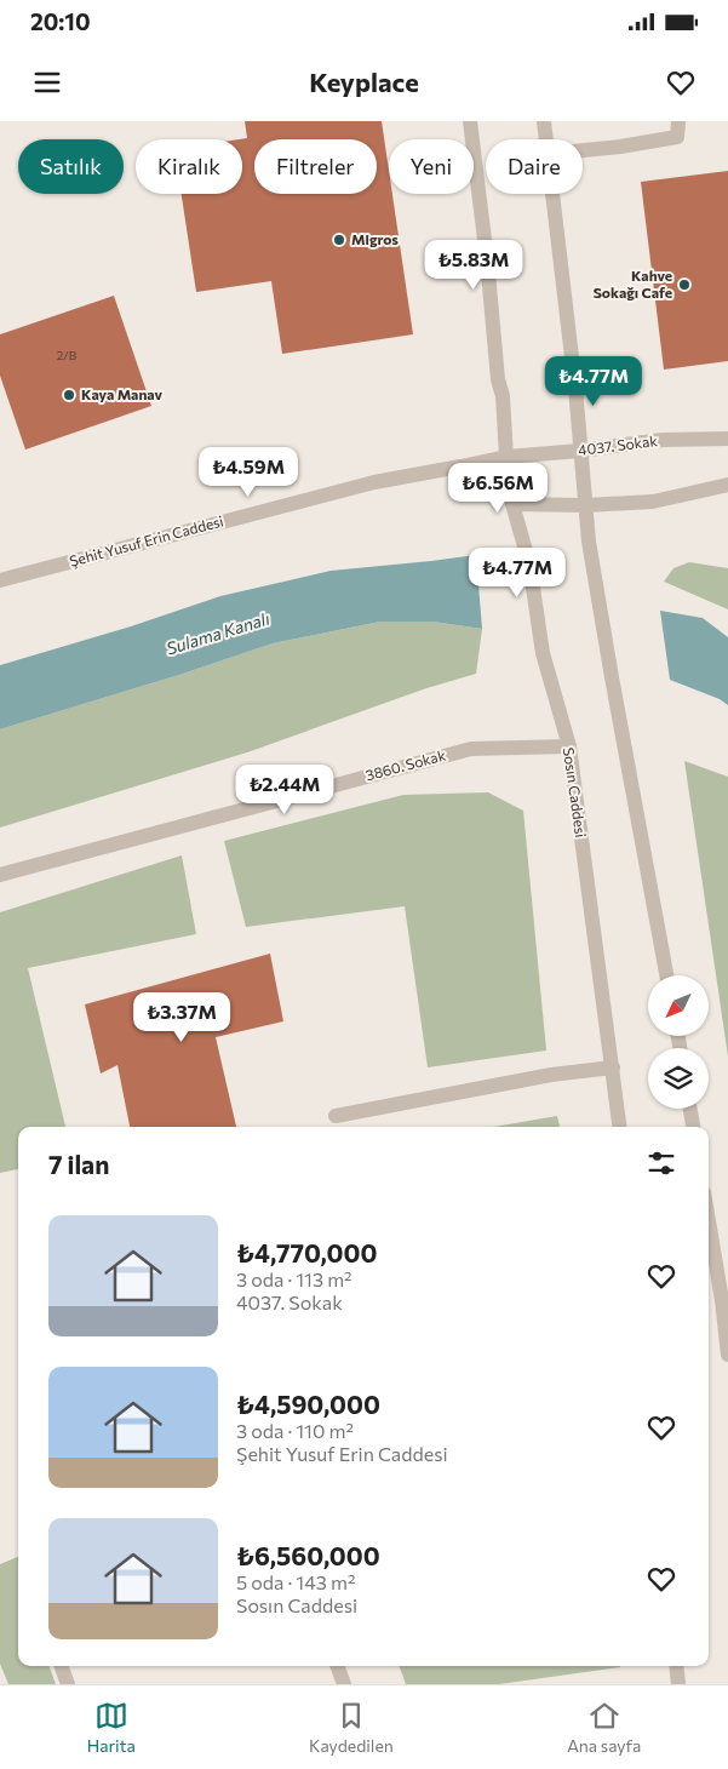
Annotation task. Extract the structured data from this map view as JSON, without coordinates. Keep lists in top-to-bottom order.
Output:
{
  "streets": {
    "street": [
      "4037. Sokak",
      "Şehit Yusuf Erin Caddesi",
      "3860. Sokak",
      "Sosın Caddesi"
    ]
  },
  "crossings": [
    ["4037. Sokak", "Şehit Yusuf Erin Caddesi"],
    ["4037. Sokak", "Sosın Caddesi"],
    ["Şehit Yusuf Erin Caddesi", "Sosın Caddesi"],
    ["3860. Sokak", "Sosın Caddesi"]
  ],
  "water": ["Sulama Kanalı"],
  "places": ["Migros", "Kahve Sokağı Cafe", "Kaya Manav"],
  "house_numbers": ["2/B"],
  "north": "bottom left",
  "page": {
    "status": "20:10",
    "header": "Keyplace",
    "chip": [
      "Satılık",
      "Kiralık",
      "Filtreler",
      "Yeni",
      "Daire"
    ],
    "price": [
      "₺5.83M",
      "₺4.77M",
      "₺4.59M",
      "₺6.56M",
      "₺4.77M",
      "₺2.44M",
      "₺3.37M"
    ],
    "heading": "7 ilan",
    "list": [
      {
        "name": "₺4,770,000",
        "note": "3 oda · 113 m² · 4037. Sokak"
      },
      {
        "name": "₺4,590,000",
        "note": "3 oda · 110 m² · Şehit Yusuf Erin Caddesi"
      },
      {
        "name": "₺6,560,000",
        "note": "5 oda · 143 m² · Sosın Caddesi"
      }
    ],
    "tabs": ["Harita", "Kaydedilen", "Ana sayfa"]
  }
}
